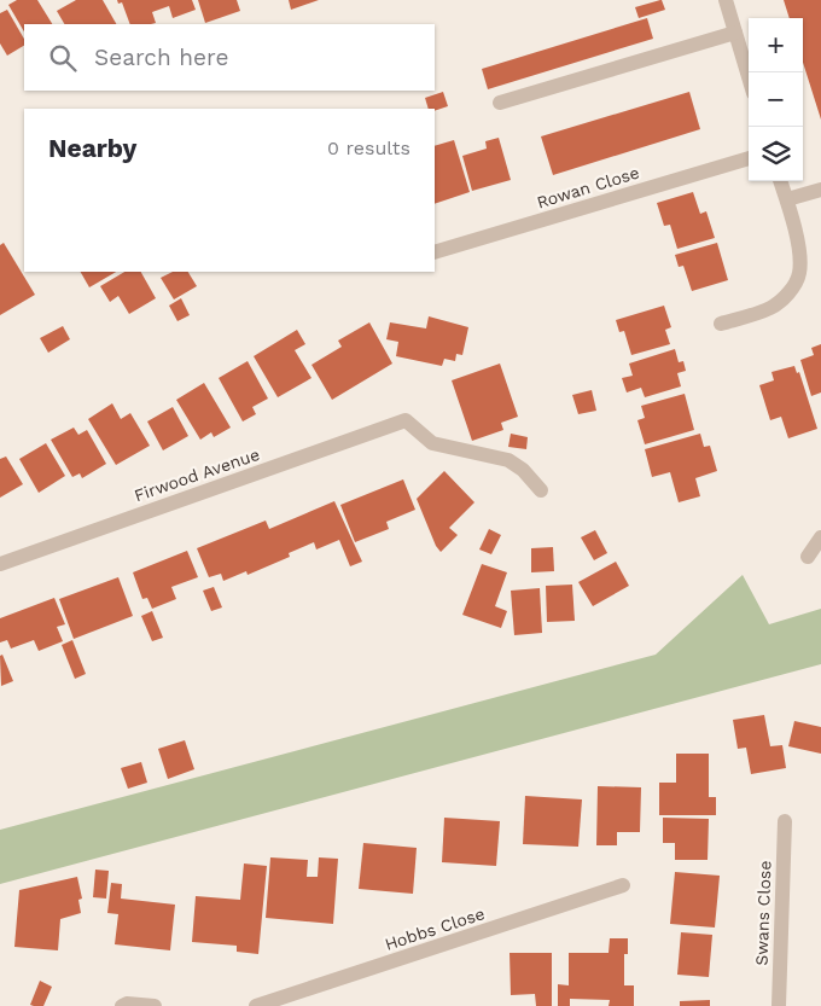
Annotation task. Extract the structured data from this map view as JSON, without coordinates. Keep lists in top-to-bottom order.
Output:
{
  "streets": {
    "street": [
      "Rowan Close",
      "Firwood Avenue",
      "Swans Close",
      "Hobbs Close"
    ]
  },
  "page": {
    "map_buttons": ["+", "−"],
    "search": "Search here",
    "heading": ["Nearby", "0 results"]
  }
}
